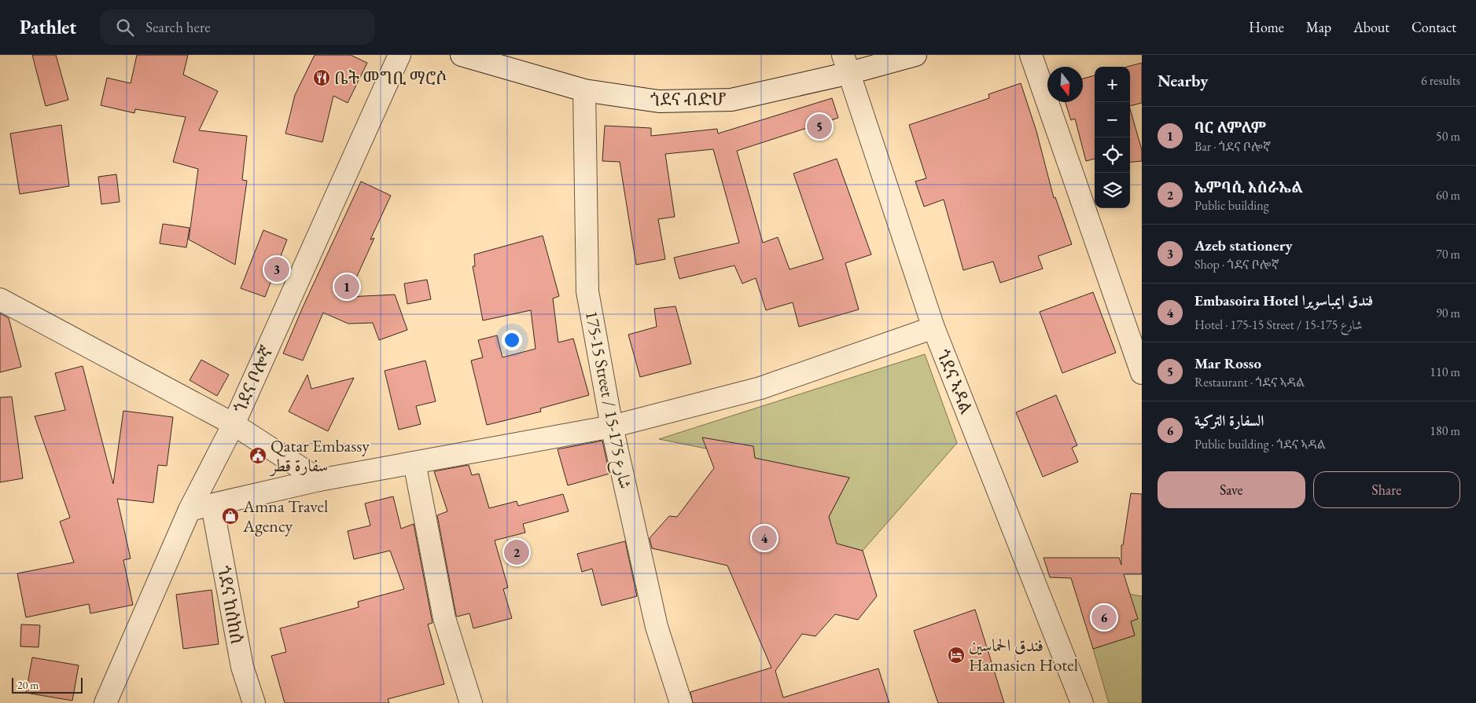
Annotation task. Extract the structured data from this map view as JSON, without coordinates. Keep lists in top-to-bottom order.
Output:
{
  "streets": {
    "street": [
      "ጎደና ብድሆ",
      "ጎደና ቦሎኛ",
      "ጎደና ኣዳል",
      "175-15 Street / شارع 175-15",
      "ጎደና ከስከሰ"
    ]
  },
  "crossings": [
    ["ጎደና ብድሆ", "ጎደና ኣዳል"],
    ["ጎደና ብድሆ", "175-15 Street / شارع 175-15"]
  ],
  "places": {
    "restaurant": ["ቤት መግቢ ማሮሶ"],
    "public building": ["Qatar Embassy سفارة قطر"],
    "shop": ["Amna Travel Agency"],
    "hotel": ["فندق الحماسين Hamasien Hotel"]
  },
  "scale_bar": "20 m",
  "north": "bottom",
  "page": {
    "header": "Pathlet",
    "search": "Search here",
    "nav": [
      "Home",
      "Map",
      "About",
      "Contact"
    ],
    "heading": ["Nearby", "6 results"],
    "map_buttons": ["+", "−"],
    "list": [
      {
        "mark": "1",
        "name": "ባር ለምለም",
        "note": "Bar · ጎደና ቦሎኛ",
        "value": "50 m"
      },
      {
        "mark": "2",
        "name": "ኤምባሲ እስራኤል",
        "note": "Public building",
        "value": "60 m"
      },
      {
        "mark": "3",
        "name": "Azeb stationery",
        "note": "Shop · ጎደና ቦሎኛ",
        "value": "70 m"
      },
      {
        "mark": "4",
        "name": "Embasoira Hotel فندق ايمباسويرا",
        "note": "Hotel · 175-15 Street / شارع 175-15",
        "value": "90 m"
      },
      {
        "mark": "5",
        "name": "Mar Rosso",
        "note": "Restaurant · ጎደና ኣዳል",
        "value": "110 m"
      },
      {
        "mark": "6",
        "name": "السفارة التركية",
        "note": "Public building · ጎደና ኣዳል",
        "value": "180 m"
      }
    ],
    "pins": [
      "5",
      "3",
      "1",
      "4",
      "2",
      "6"
    ],
    "buttons": ["Save", "Share"],
    "scale": "20 m"
  }
}
